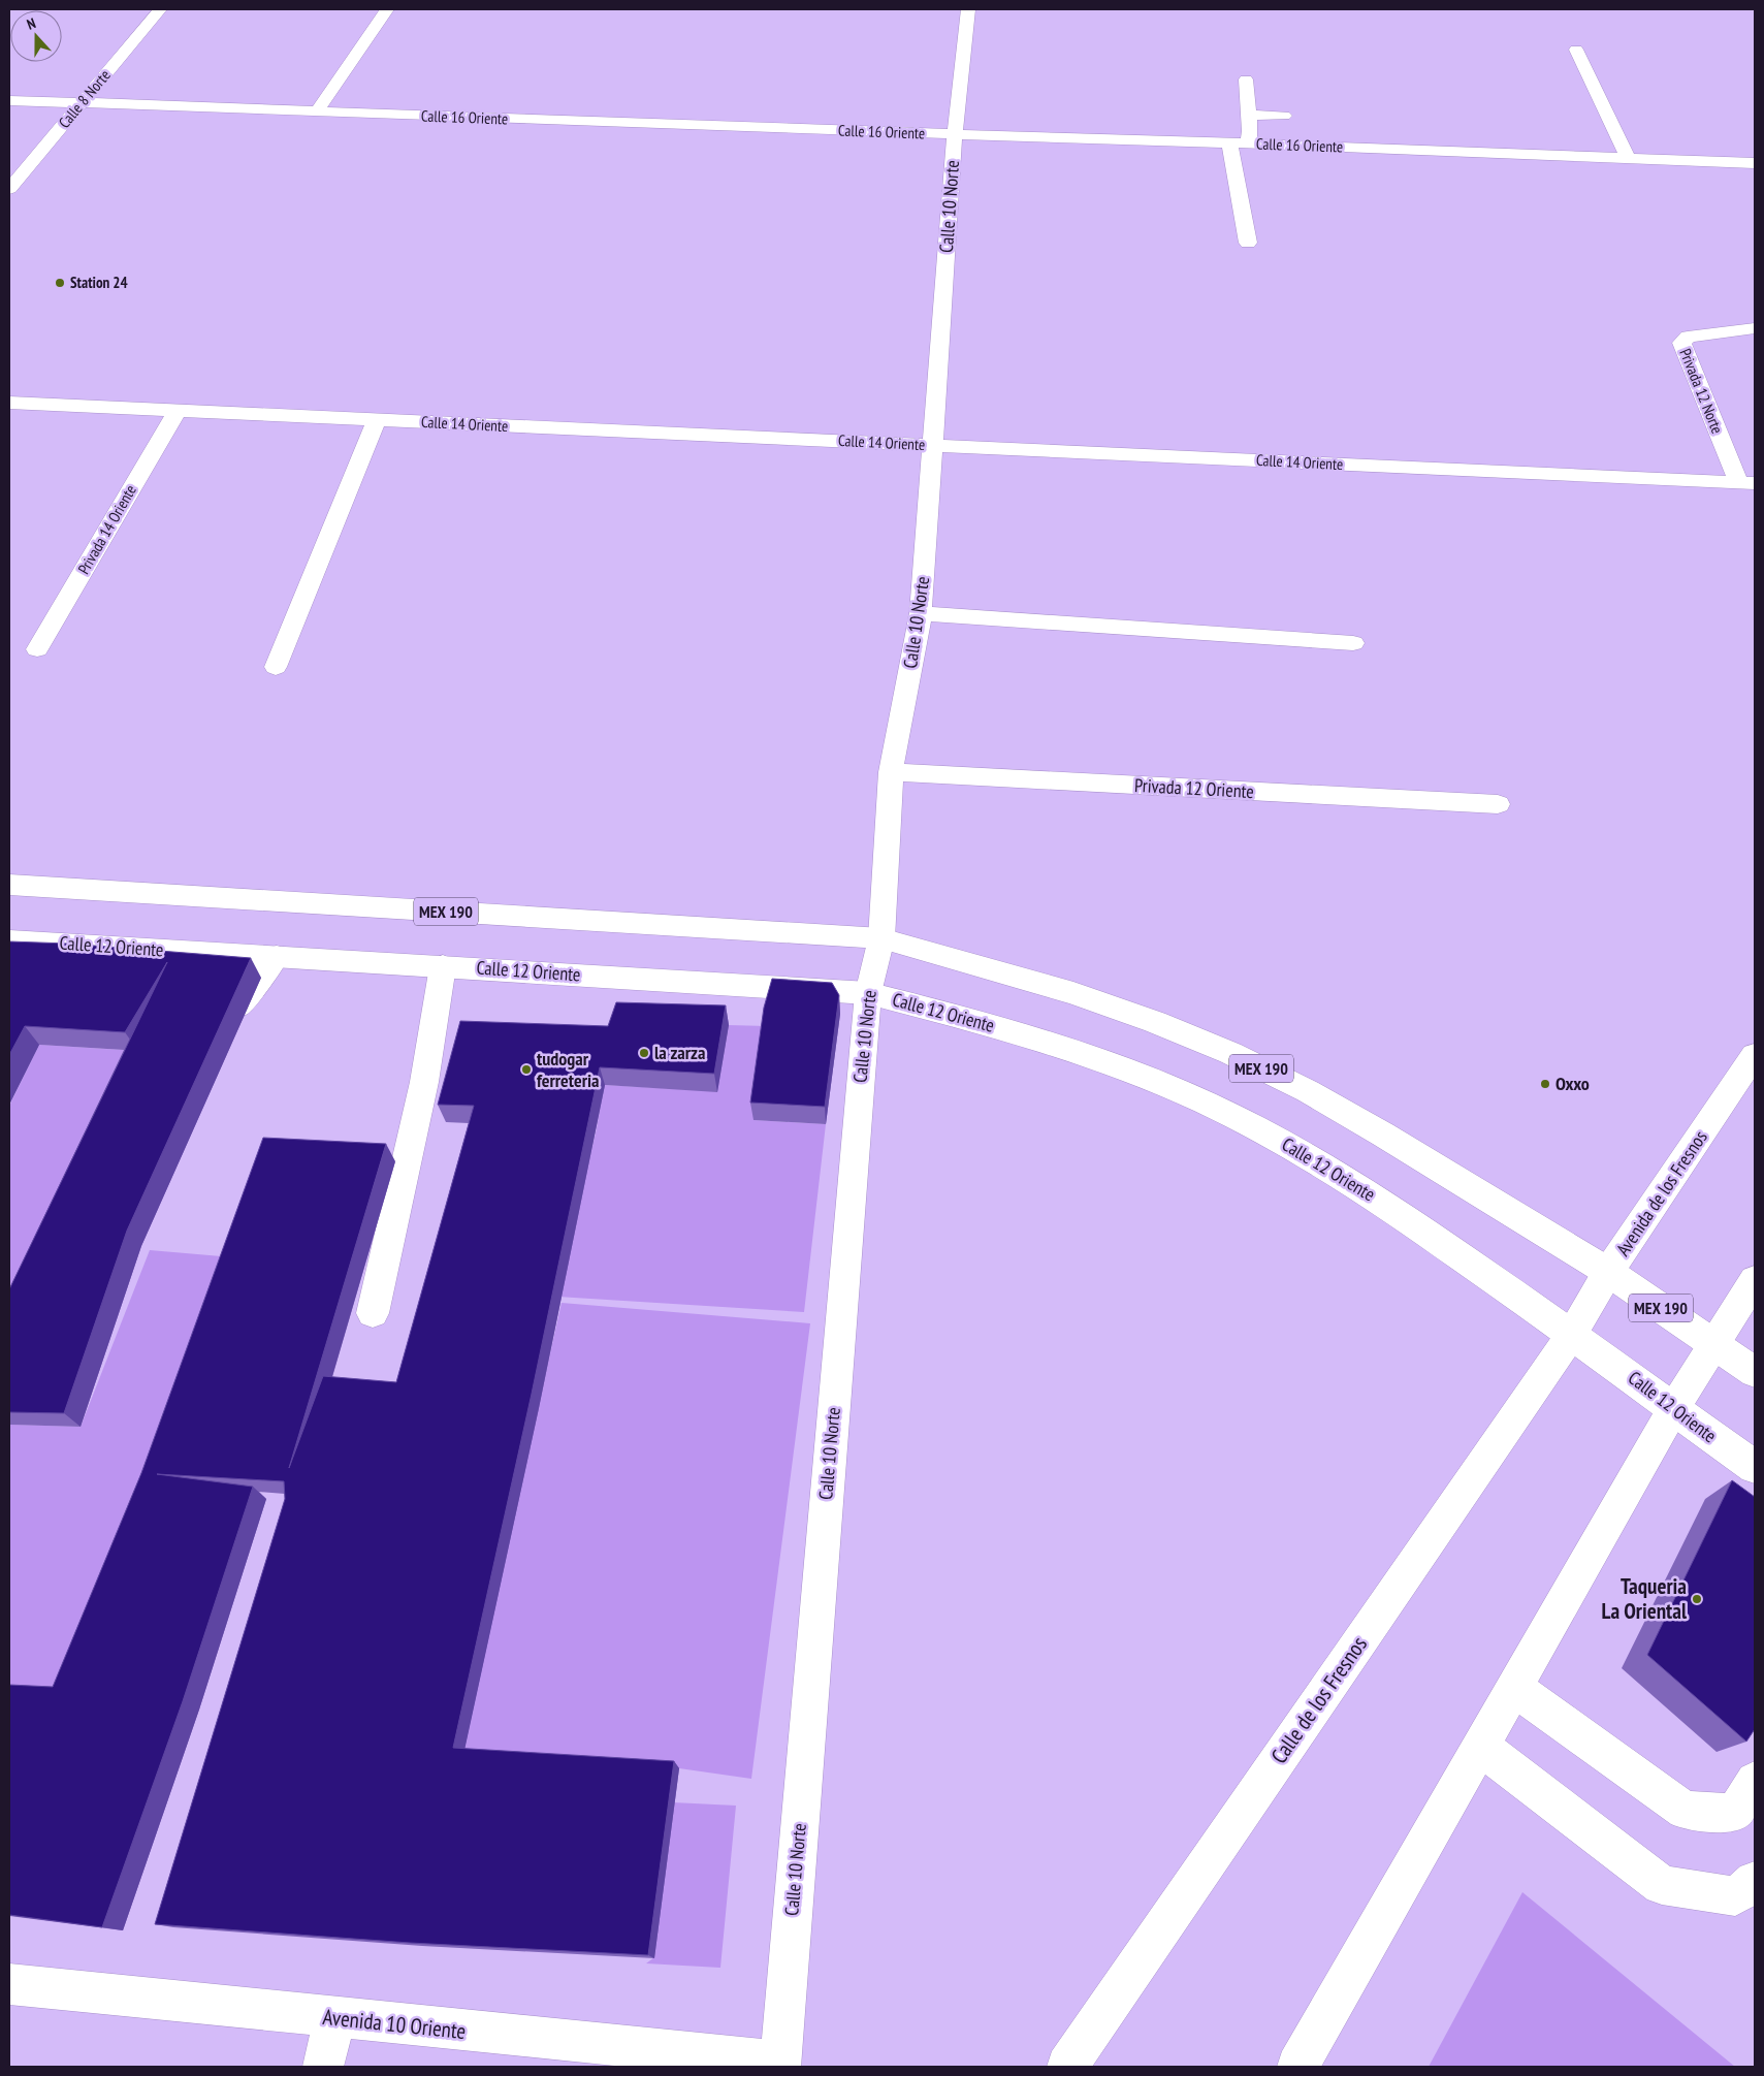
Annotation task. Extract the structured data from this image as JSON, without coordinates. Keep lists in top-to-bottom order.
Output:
{
  "streets": {
    "street": [
      "Calle 8 Norte",
      "Calle 16 Oriente",
      "Calle 10 Norte",
      "Privada 12 Norte",
      "Calle 14 Oriente",
      "Privada 14 Oriente",
      "Privada 12 Oriente",
      "MEX 190",
      "Calle 12 Oriente",
      "Avenida de los Fresnos",
      "Calle de los Fresnos",
      "Avenida 10 Oriente"
    ]
  },
  "crossings": [
    ["Calle 8 Norte", "Calle 16 Oriente"],
    ["Calle 16 Oriente", "Calle 10 Norte"],
    ["Calle 10 Norte", "Calle 14 Oriente"],
    ["Calle 10 Norte", "Privada 12 Oriente"],
    ["Calle 10 Norte", "MEX 190"],
    ["Calle 10 Norte", "Calle 12 Oriente"],
    ["Calle 10 Norte", "Avenida 10 Oriente"],
    ["Privada 12 Norte", "Calle 14 Oriente"],
    ["Calle 14 Oriente", "Privada 14 Oriente"],
    ["MEX 190", "Avenida de los Fresnos"],
    ["Calle 12 Oriente", "Avenida de los Fresnos"],
    ["Calle 12 Oriente", "Calle de los Fresnos"],
    ["Avenida de los Fresnos", "Calle de los Fresnos"]
  ],
  "places": [
    "Station 24",
    "la zarza",
    "tudogar ferreteria",
    "Oxxo",
    "Taqueria La Oriental"
  ],
  "north": "top"
}
